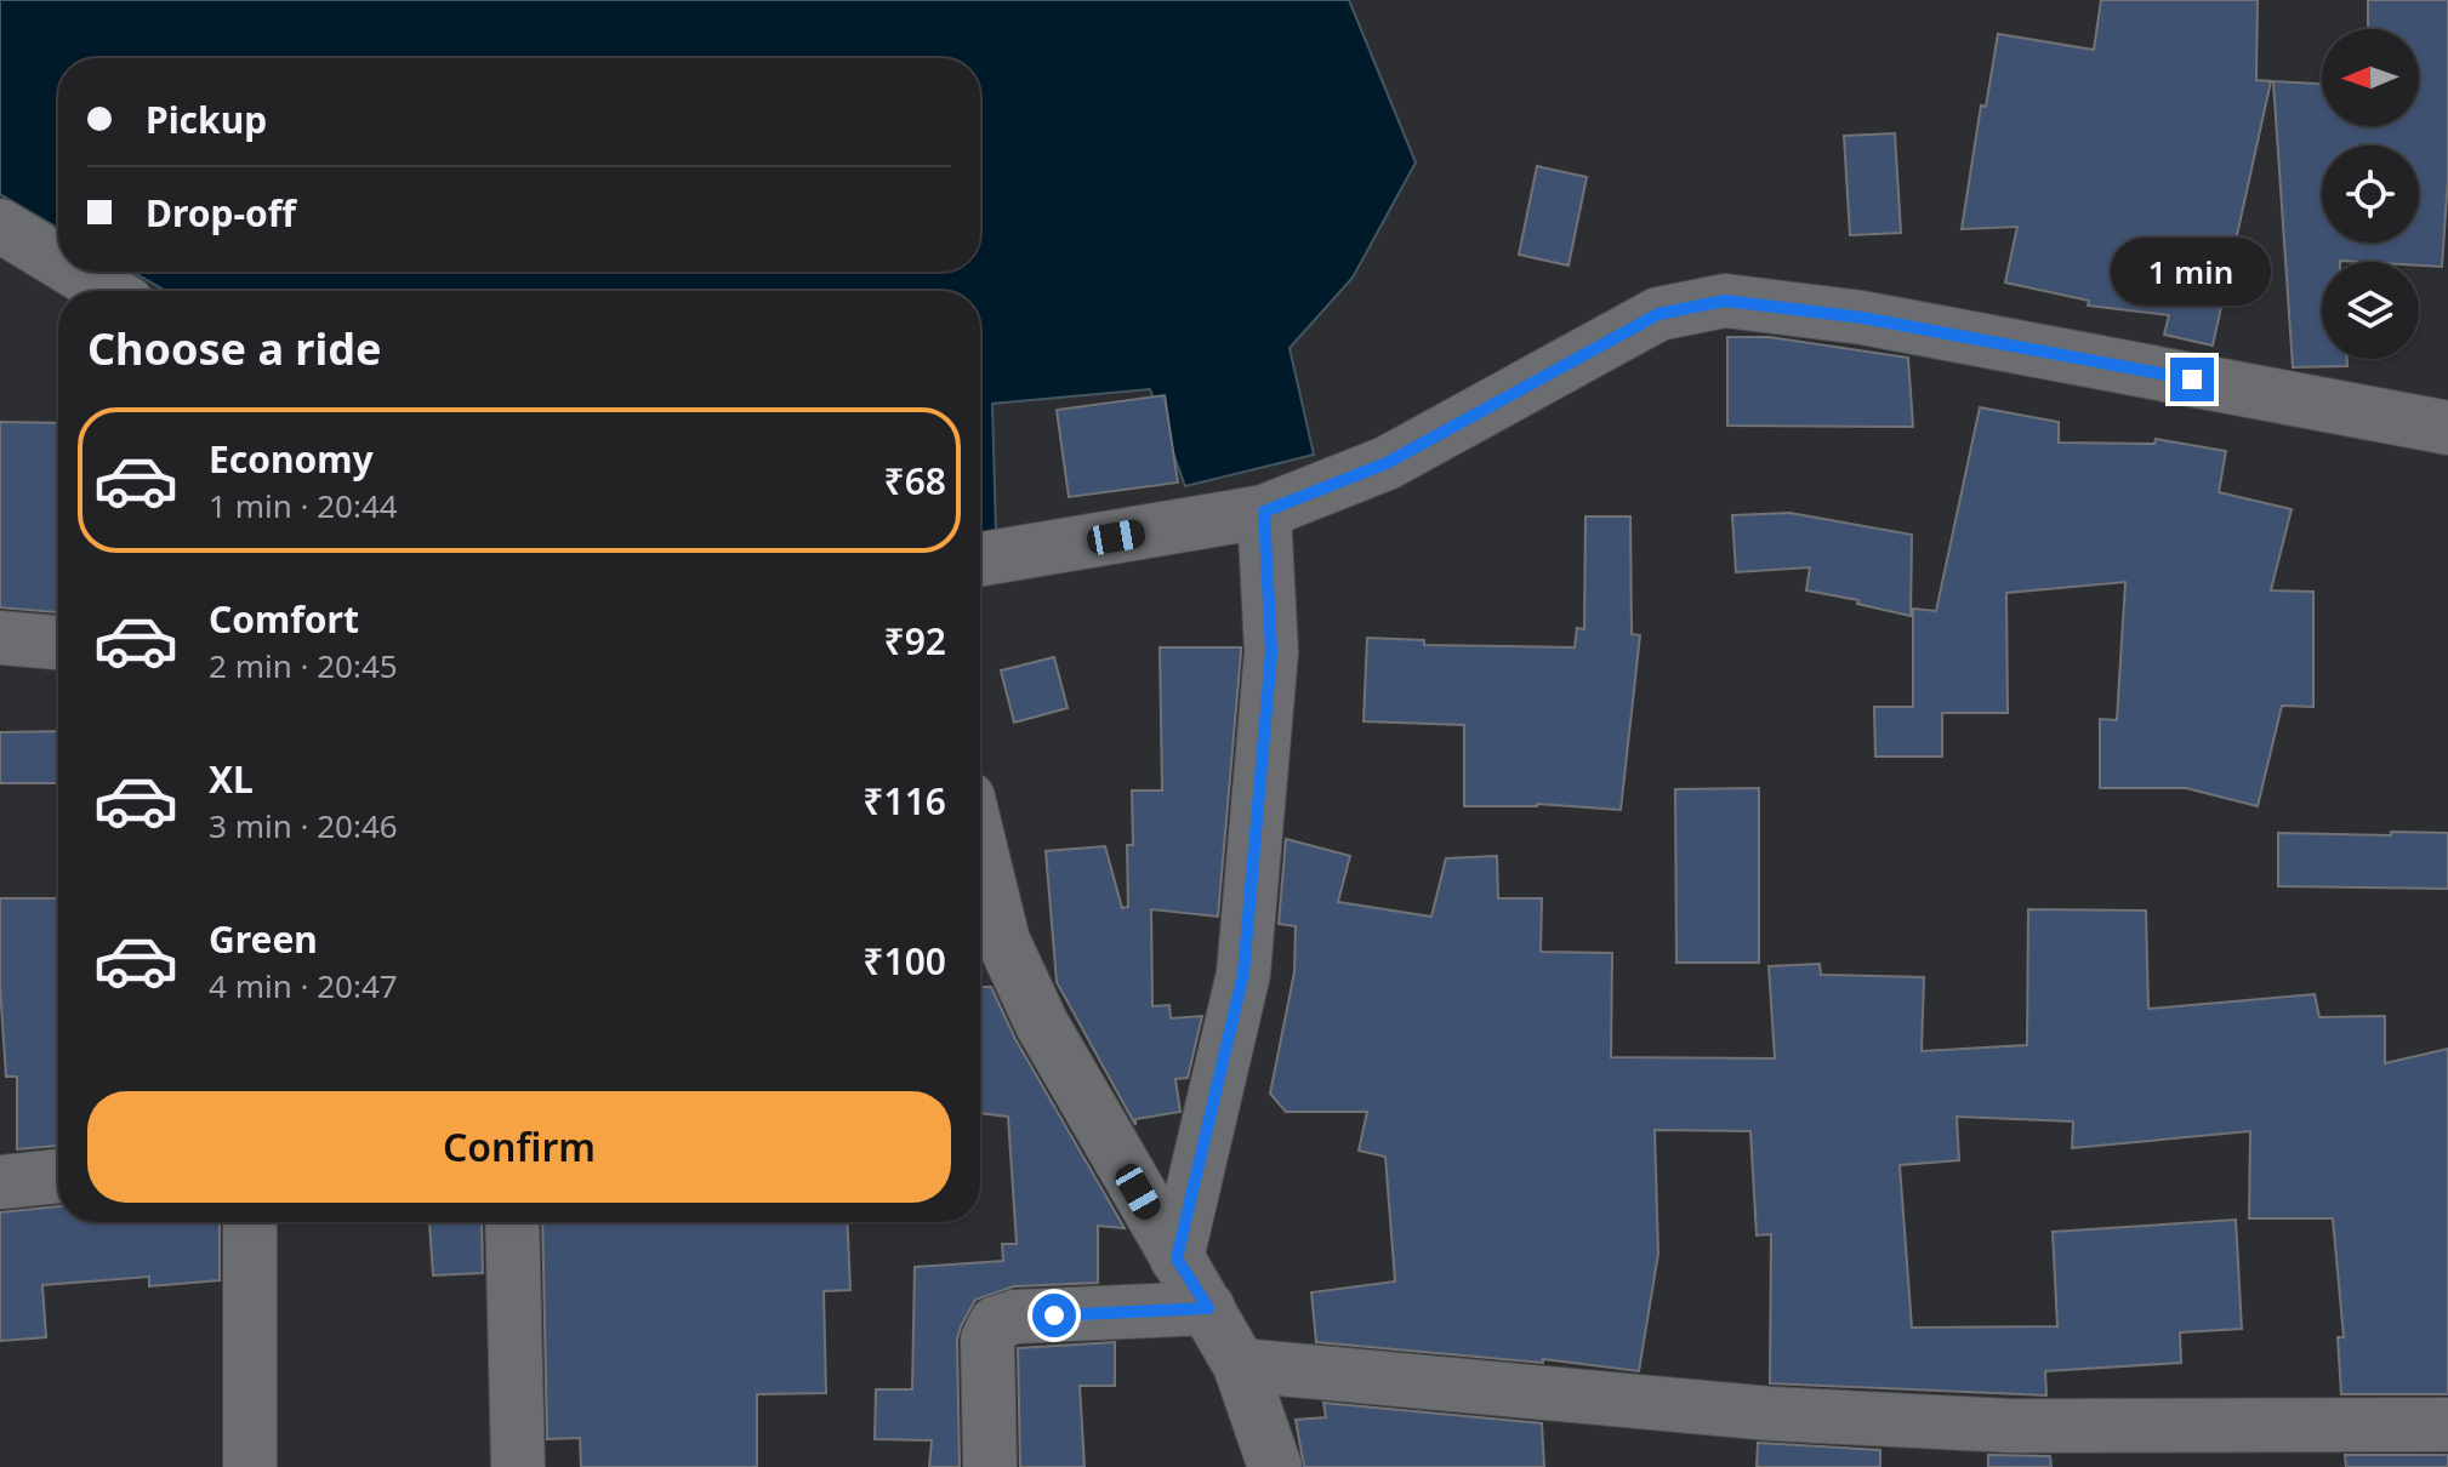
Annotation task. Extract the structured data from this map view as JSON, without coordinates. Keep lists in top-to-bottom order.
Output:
{
  "north": "left",
  "page": {
    "banner": ["Pickup", "Drop-off"],
    "bubble": "1 min",
    "heading": "Choose a ride",
    "list": [
      {
        "name": "Economy",
        "note": "1 min · 20:44",
        "value": "₹68"
      },
      {
        "name": "Comfort",
        "note": "2 min · 20:45",
        "value": "₹92"
      },
      {
        "name": "XL",
        "note": "3 min · 20:46",
        "value": "₹116"
      },
      {
        "name": "Green",
        "note": "4 min · 20:47",
        "value": "₹100"
      }
    ],
    "buttons": "Confirm"
  }
}
